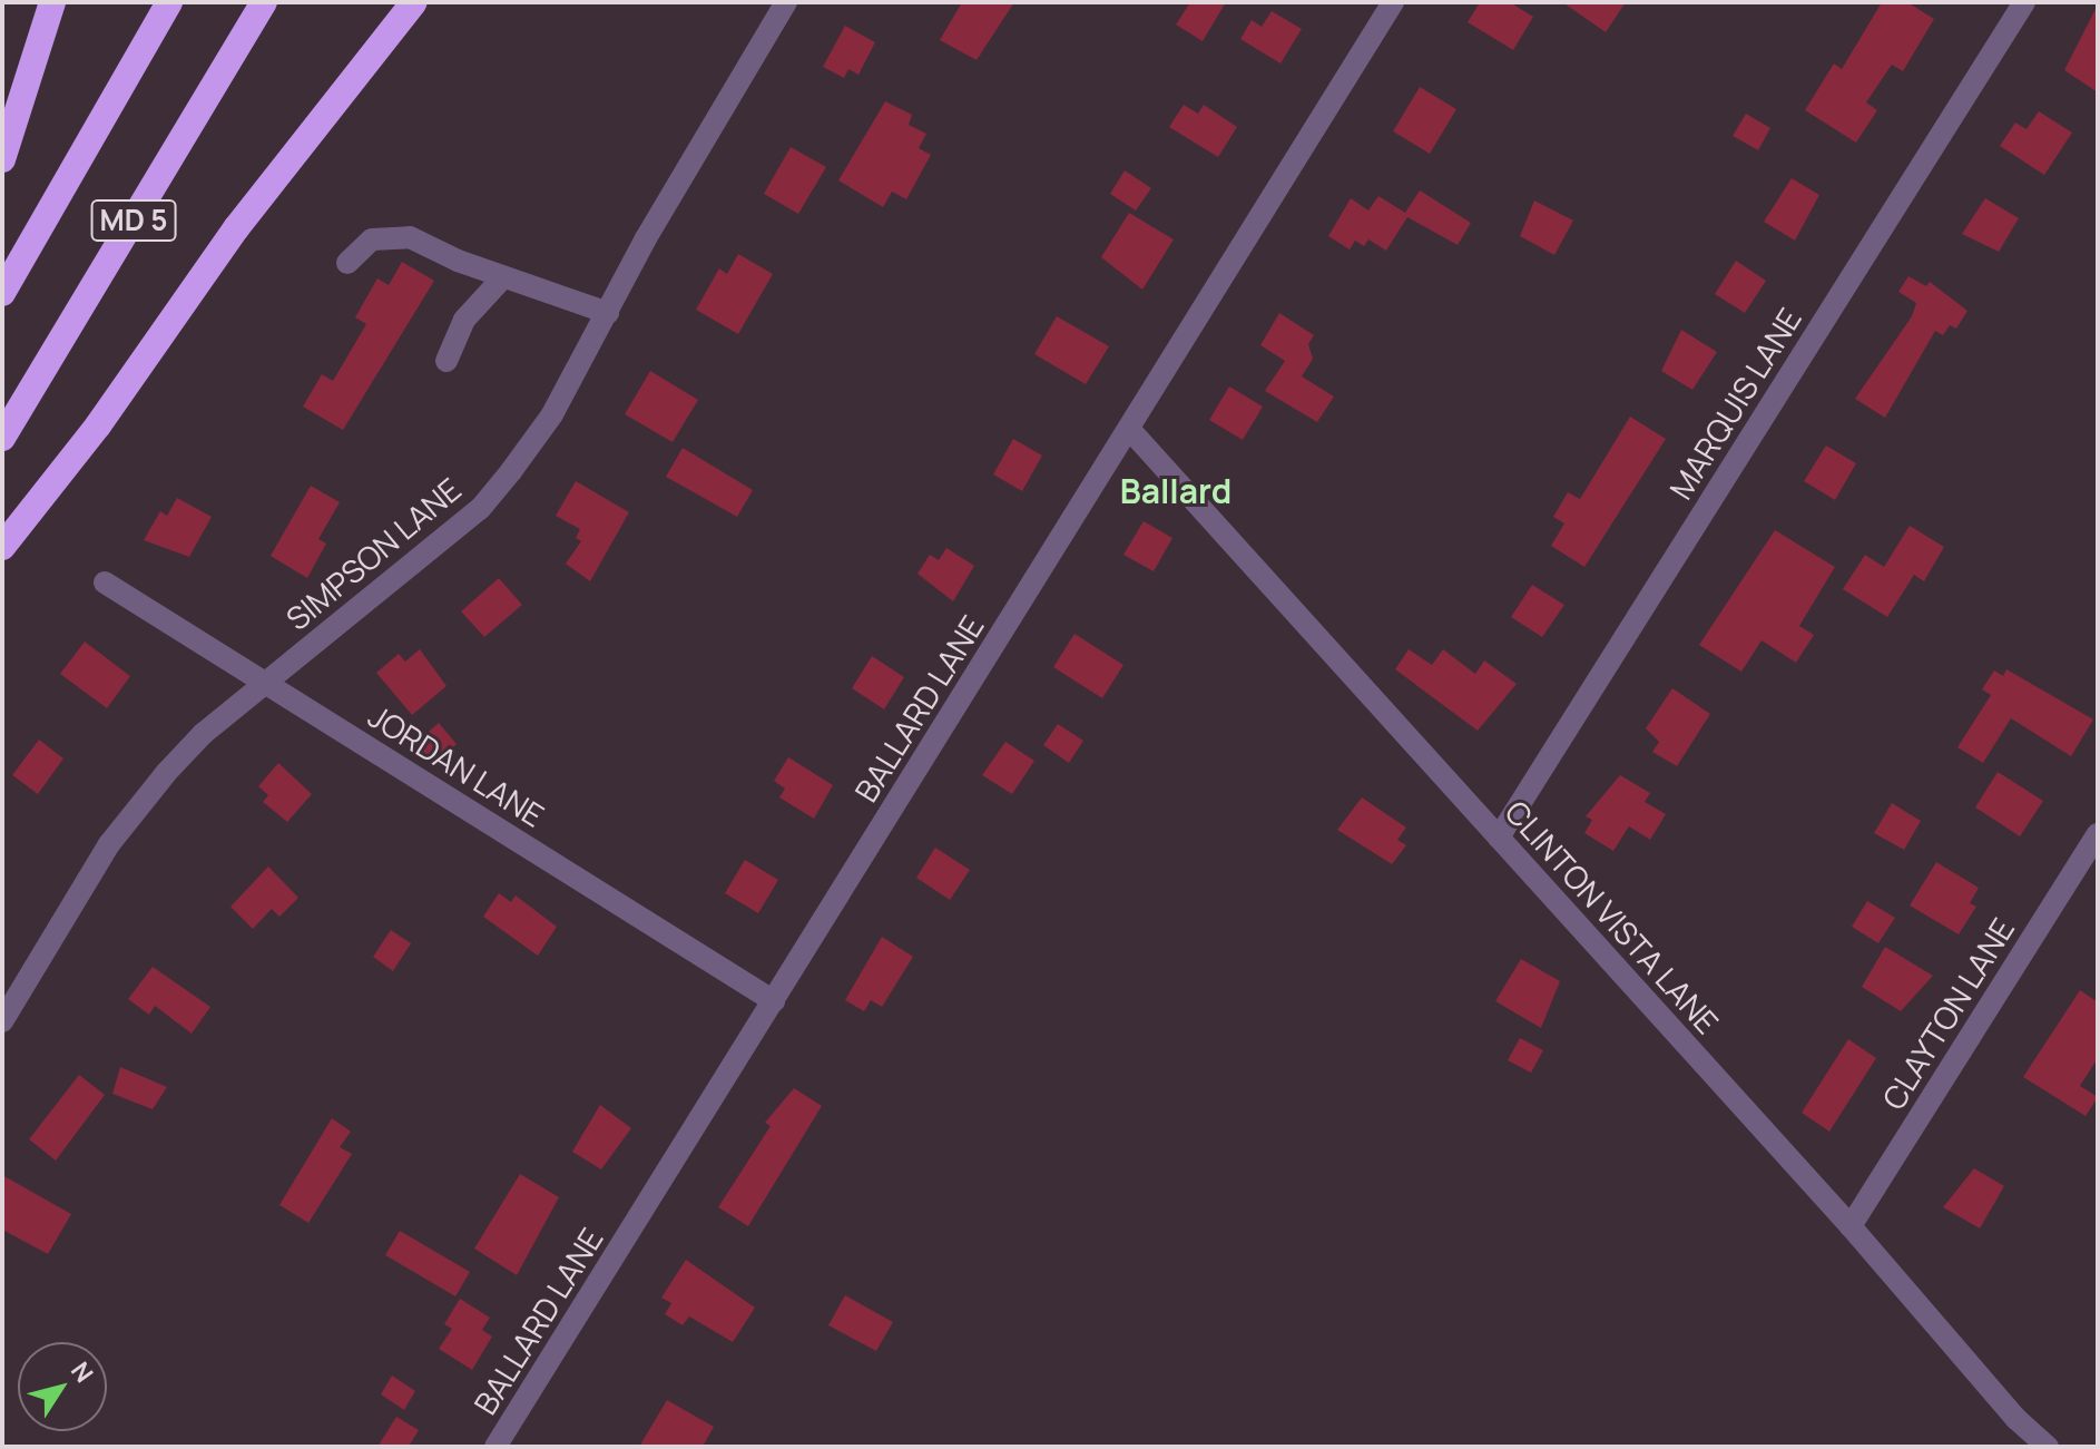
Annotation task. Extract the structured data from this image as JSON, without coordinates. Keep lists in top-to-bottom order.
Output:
{
  "streets": {
    "highway": ["MD 5"],
    "street": [
      "MARQUIS LANE",
      "SIMPSON LANE",
      "BALLARD LANE",
      "JORDAN LANE",
      "CLINTON VISTA LANE",
      "CLAYTON LANE"
    ]
  },
  "crossings": [
    ["MARQUIS LANE", "CLINTON VISTA LANE"],
    ["SIMPSON LANE", "JORDAN LANE"],
    ["BALLARD LANE", "JORDAN LANE"],
    ["BALLARD LANE", "CLINTON VISTA LANE"],
    ["CLINTON VISTA LANE", "CLAYTON LANE"]
  ],
  "districts": ["Ballard"],
  "north": "top right"
}
